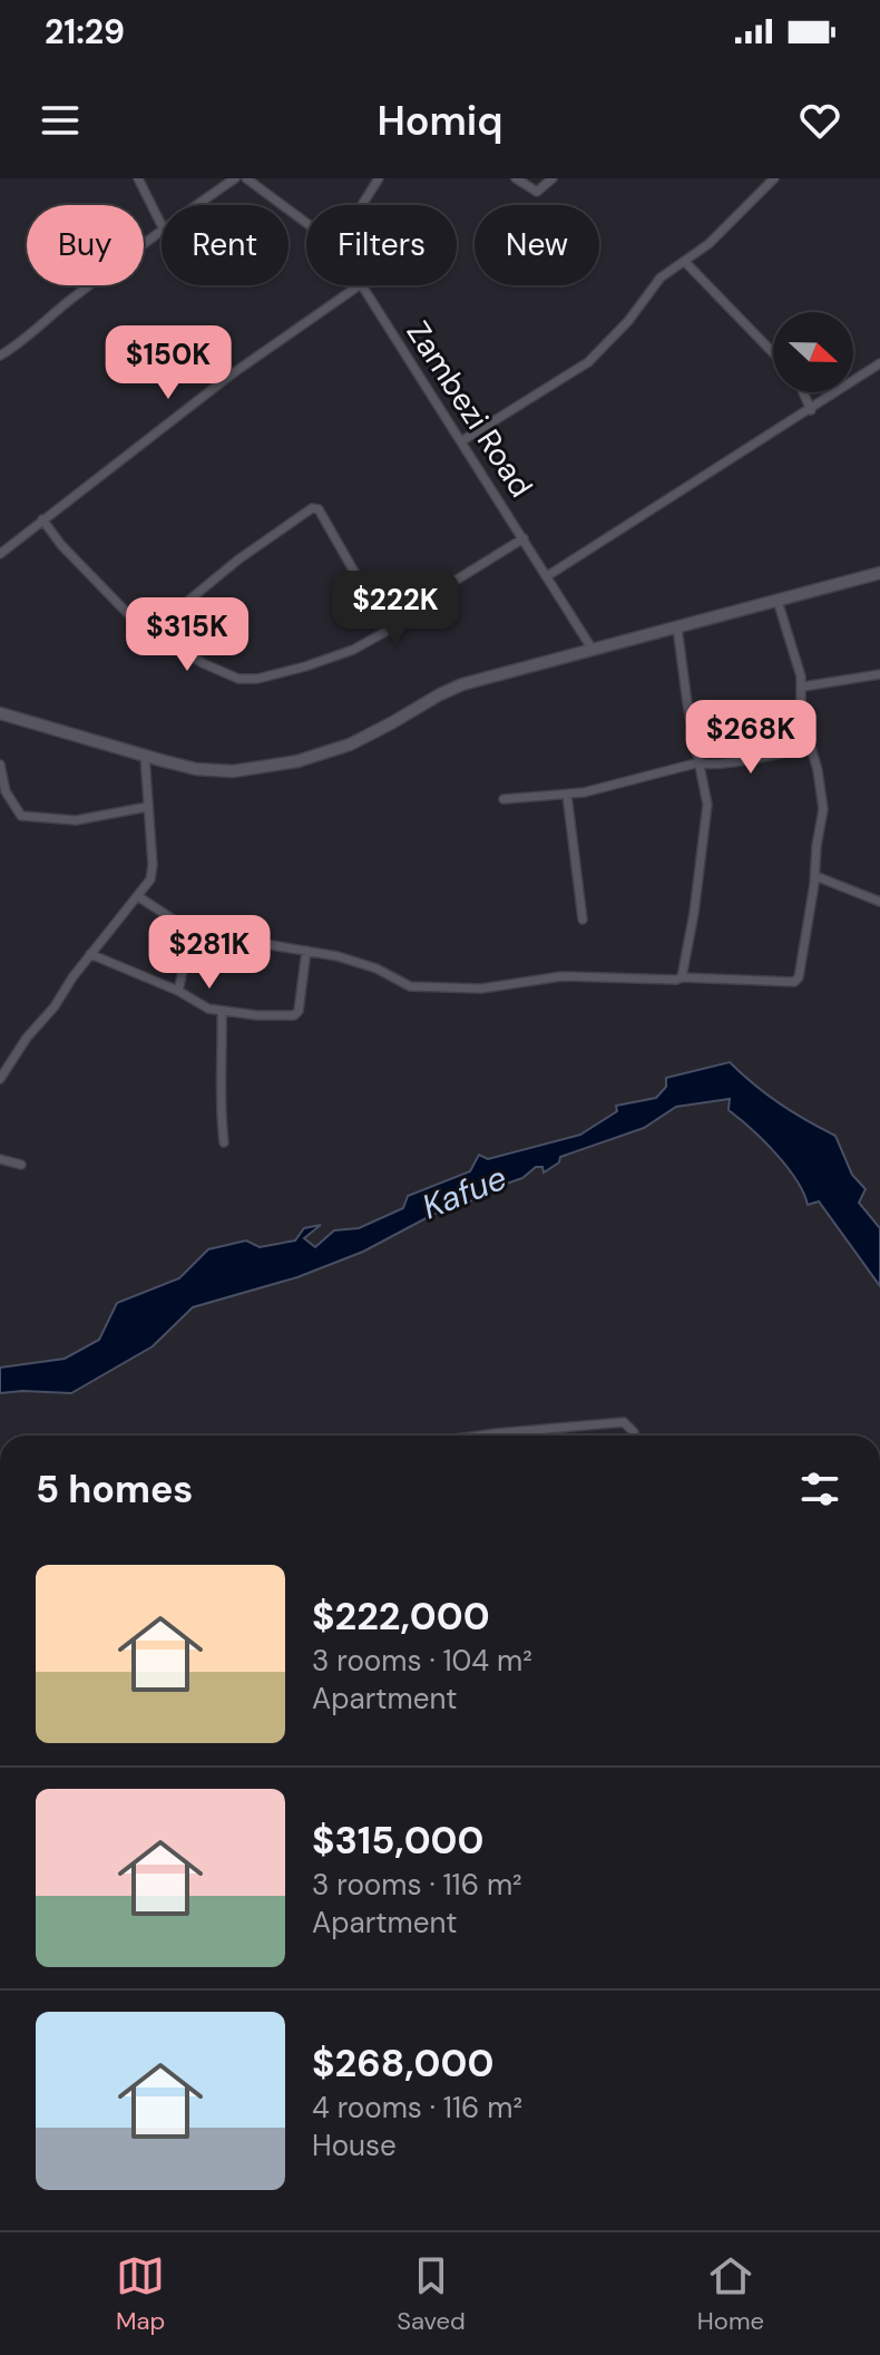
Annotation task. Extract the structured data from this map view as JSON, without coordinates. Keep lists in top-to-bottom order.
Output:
{
  "streets": {
    "street": ["Zambezi Road"]
  },
  "water": ["Kafue"],
  "north": "right",
  "page": {
    "status": "21:29",
    "header": "Homiq",
    "chip": [
      "Buy",
      "Rent",
      "Filters",
      "New"
    ],
    "price": [
      "$150K",
      "$222K",
      "$315K",
      "$268K",
      "$281K"
    ],
    "heading": "5 homes",
    "list": [
      {
        "name": "$222,000",
        "note": "3 rooms · 104 m² · Apartment"
      },
      {
        "name": "$315,000",
        "note": "3 rooms · 116 m² · Apartment"
      },
      {
        "name": "$268,000",
        "note": "4 rooms · 116 m² · House"
      }
    ],
    "tabs": ["Map", "Saved", "Home"]
  }
}
